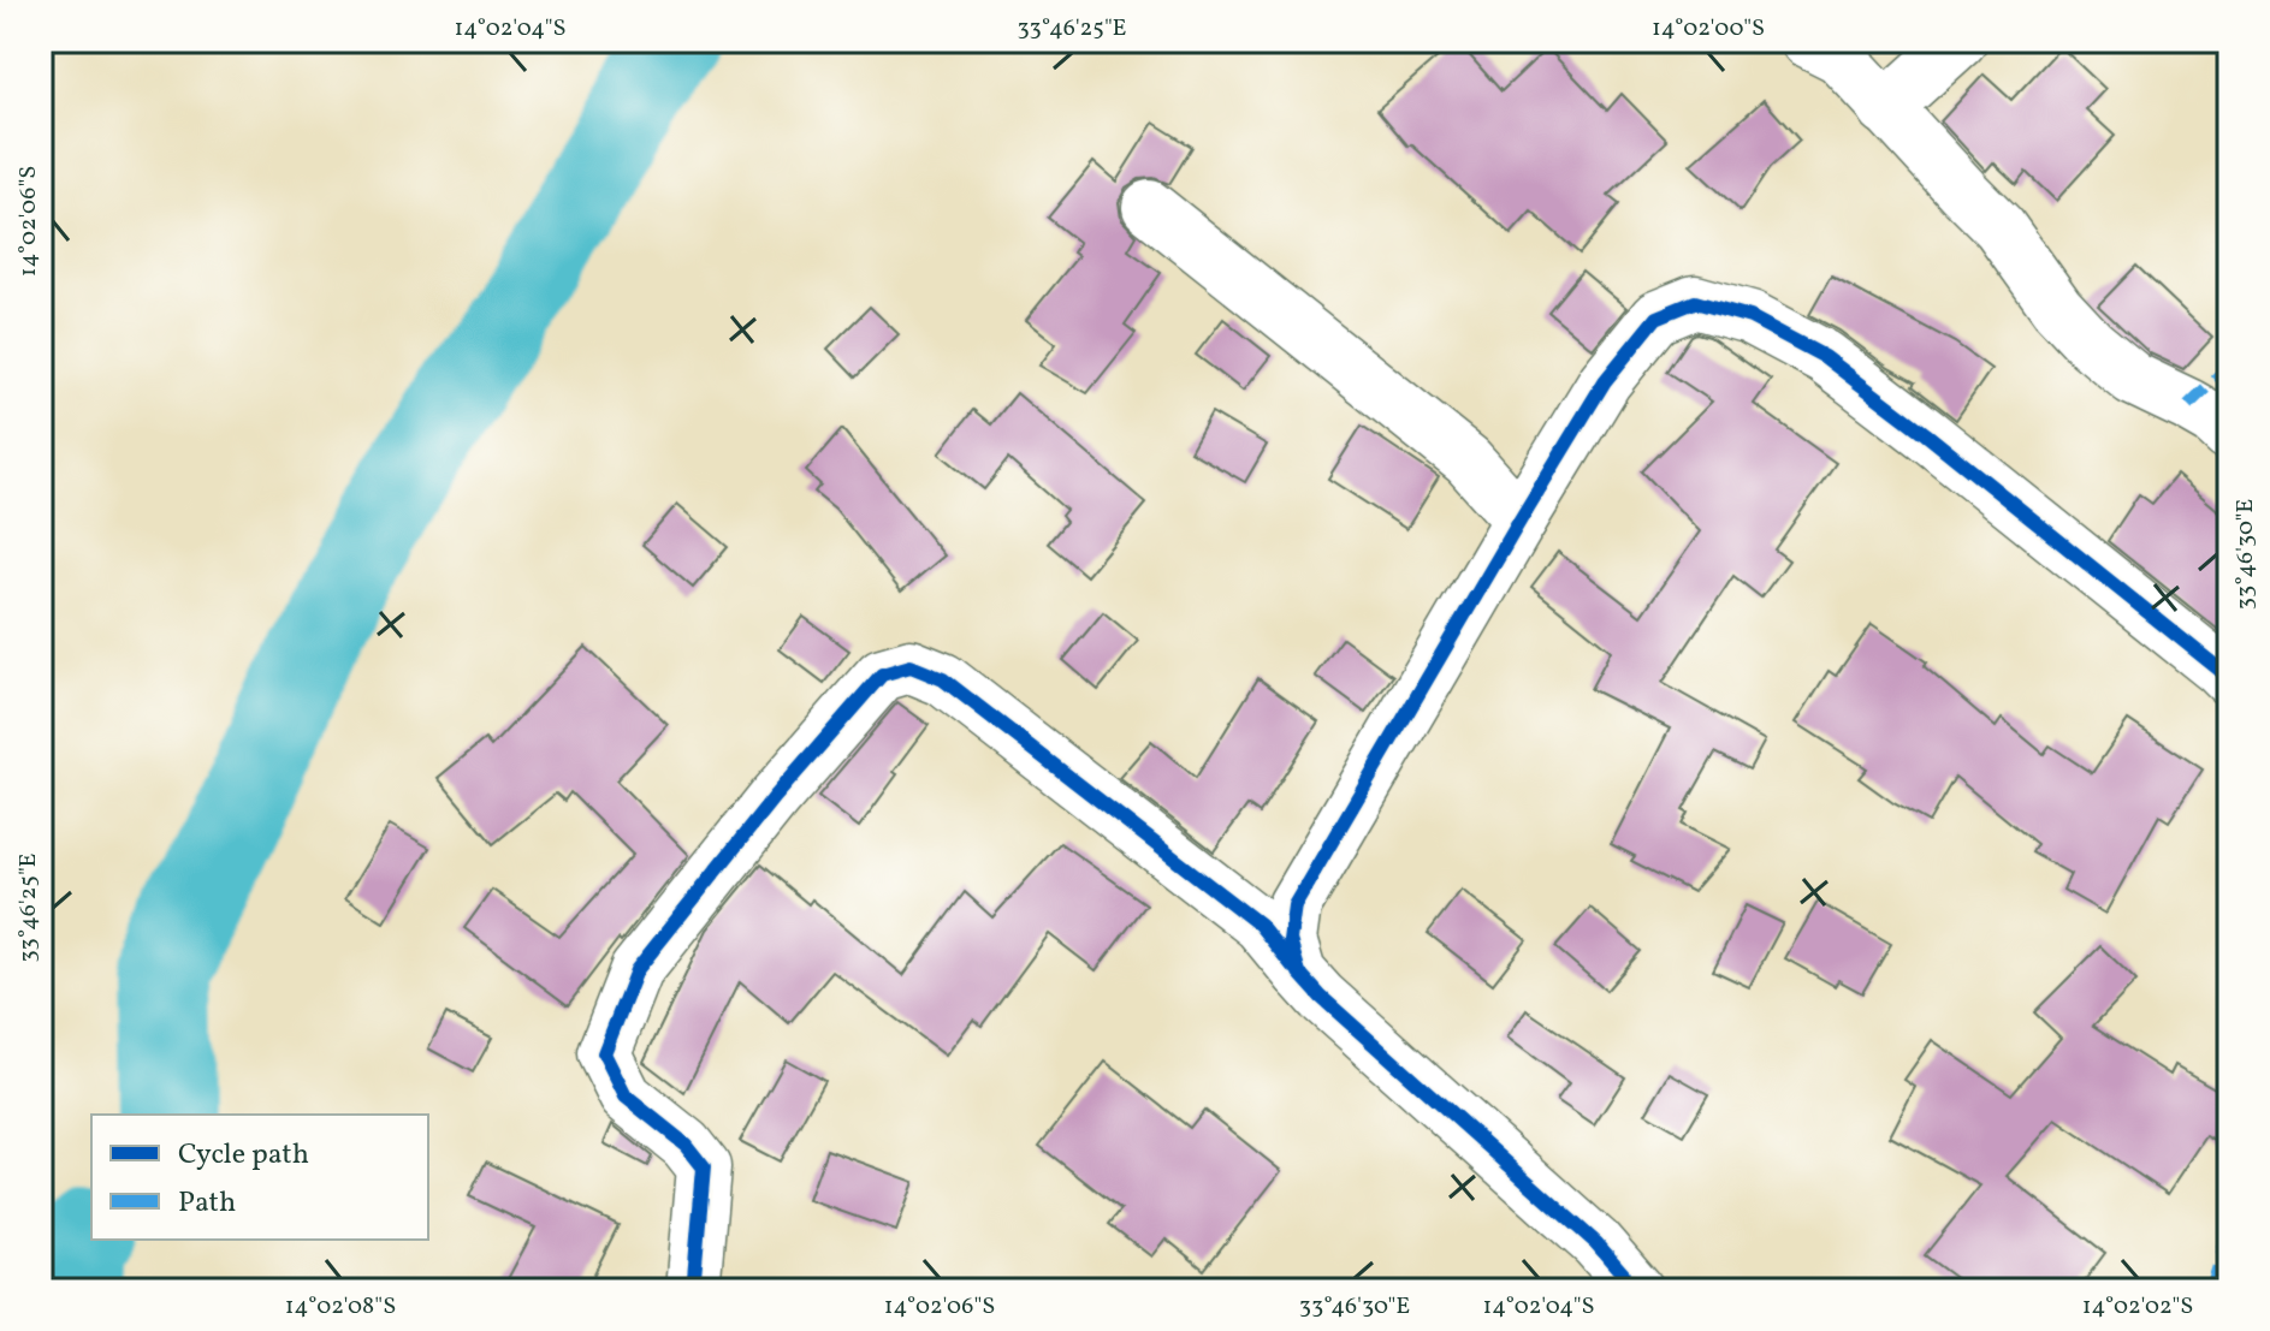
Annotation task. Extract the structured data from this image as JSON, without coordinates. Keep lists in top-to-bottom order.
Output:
{
  "legend": ["Cycle path", "Path"],
  "coordinates": [
    "14°02'04\"S",
    "33°46'25\"E",
    "14°02'00\"S",
    "14°02'06\"S",
    "33°46'30\"E",
    "14°02'08\"S",
    "14°02'02\"S"
  ]
}
